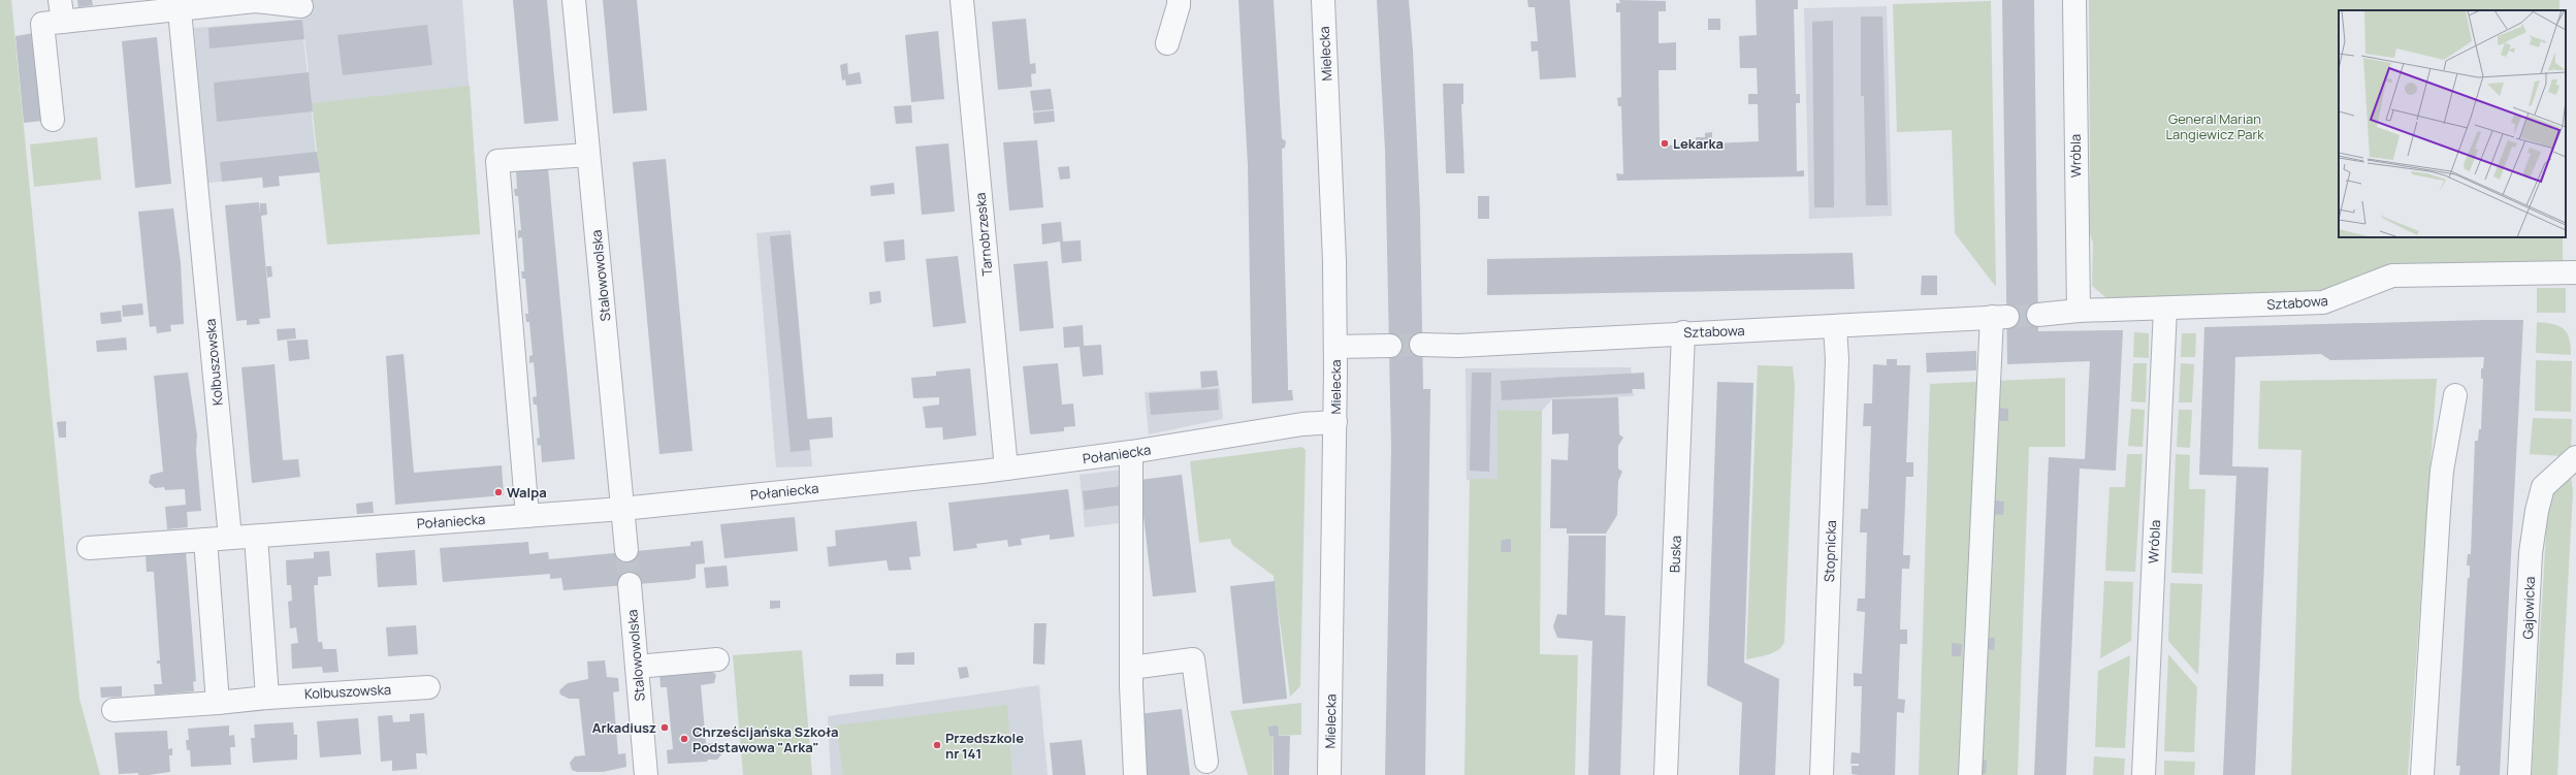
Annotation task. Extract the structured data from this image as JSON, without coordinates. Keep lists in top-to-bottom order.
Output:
{
  "streets": {
    "street": [
      "Mielecka",
      "Wróbla",
      "Tarnobrzeska",
      "Stalowowolska",
      "Sztabowa",
      "Kolbuszowska",
      "Połaniecka",
      "Stopnicka",
      "Buska",
      "Gajowicka"
    ]
  },
  "crossings": [
    ["Mielecka", "Połaniecka"],
    ["Wróbla", "Sztabowa"],
    ["Tarnobrzeska", "Połaniecka"],
    ["Stalowowolska", "Połaniecka"],
    ["Sztabowa", "Stopnicka"],
    ["Sztabowa", "Buska"],
    ["Kolbuszowska", "Połaniecka"]
  ],
  "parks": ["General Marian Langiewicz Park"],
  "places": [
    "Lekarka",
    "Walpa",
    "Arkadiusz",
    "Chrześcijańska Szkoła Podstawowa \"Arka\"",
    "Przedszkole nr 141"
  ]
}
